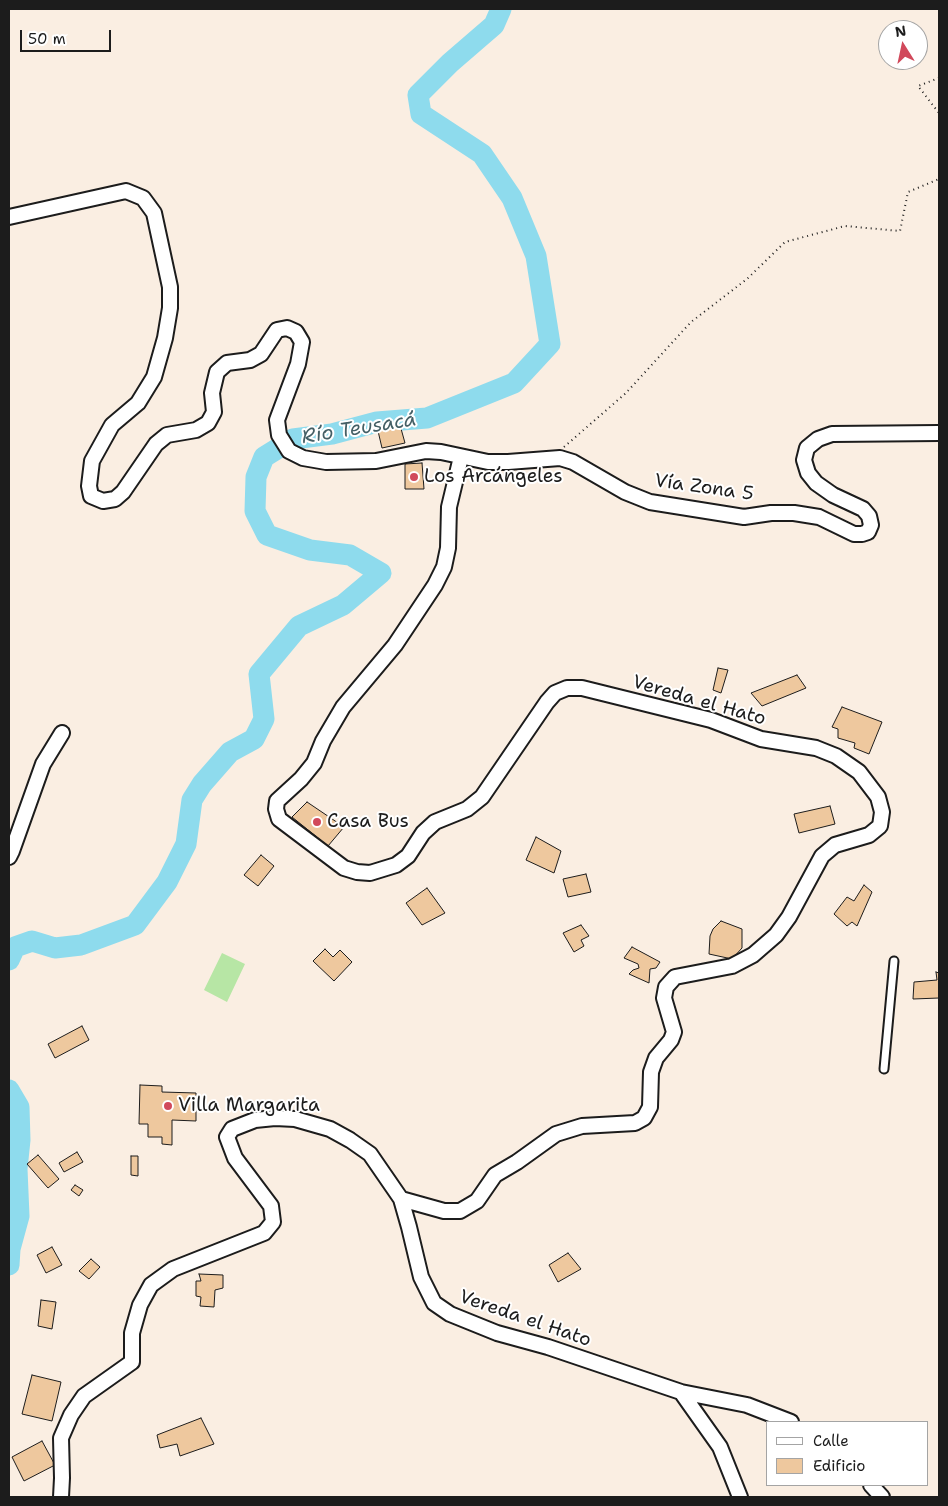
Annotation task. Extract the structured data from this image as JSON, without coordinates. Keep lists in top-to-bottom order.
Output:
{
  "streets": {
    "street": ["Vía Zona 5", "Vereda el Hato"]
  },
  "crossings": [
    ["Vía Zona 5", "Vereda el Hato"]
  ],
  "water": ["Río Teusacá"],
  "places": ["Los Arcángeles", "Casa Bus", "Villa Margarita"],
  "legend": ["Calle", "Edificio"],
  "scale_bar": "50 m",
  "north": "top"
}
